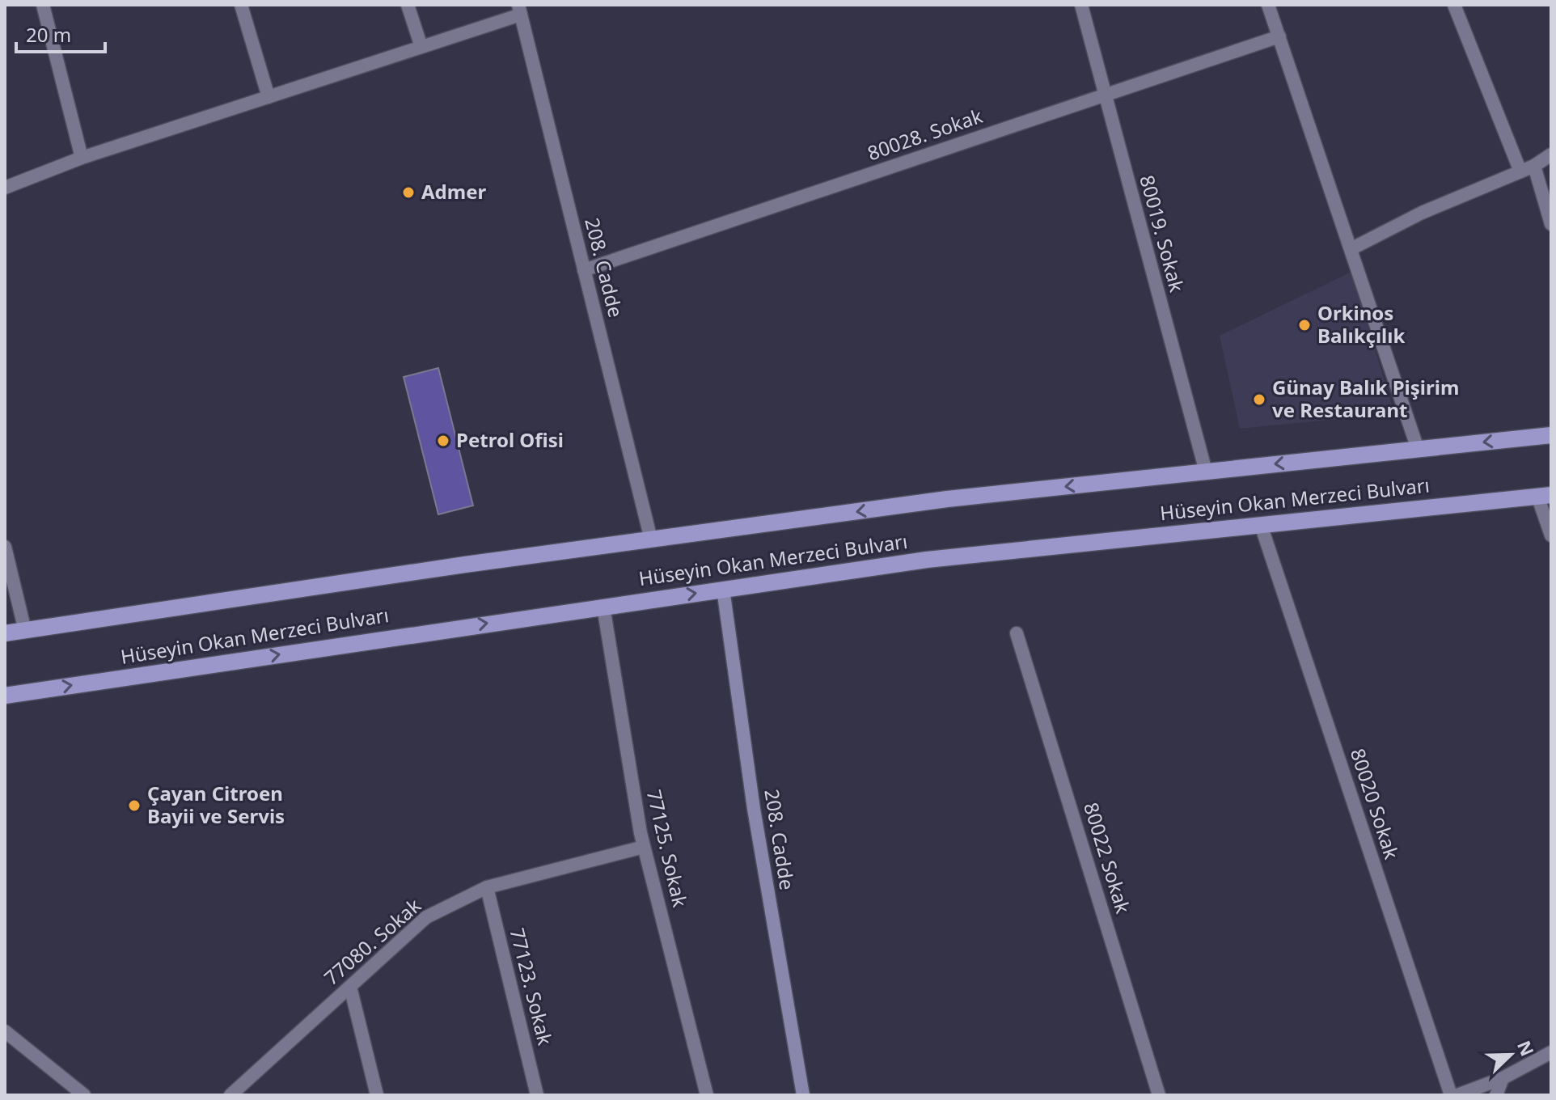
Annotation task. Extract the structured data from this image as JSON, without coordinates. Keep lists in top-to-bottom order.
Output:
{
  "streets": {
    "main road": ["Hüseyin Okan Merzeci Bulvarı"],
    "street": [
      "80028. Sokak",
      "80019. Sokak",
      "208. Cadde",
      "80020 Sokak",
      "77125. Sokak",
      "80022 Sokak",
      "77080. Sokak",
      "77123. Sokak"
    ]
  },
  "crossings": [
    ["80028. Sokak", "80019. Sokak"],
    ["80028. Sokak", "208. Cadde"],
    ["80019. Sokak", "Hüseyin Okan Merzeci Bulvarı"],
    ["208. Cadde", "Hüseyin Okan Merzeci Bulvarı"],
    ["Hüseyin Okan Merzeci Bulvarı", "80020 Sokak"],
    ["Hüseyin Okan Merzeci Bulvarı", "77125. Sokak"],
    ["77125. Sokak", "77080. Sokak"],
    ["77080. Sokak", "77123. Sokak"]
  ],
  "places": [
    "Admer",
    "Orkinos Balıkçılık",
    "Günay Balık Pişirim ve Restaurant",
    "Petrol Ofisi",
    "Çayan Citroen Bayii ve Servis"
  ],
  "scale_bar": "20 m",
  "north": "top right"
}
